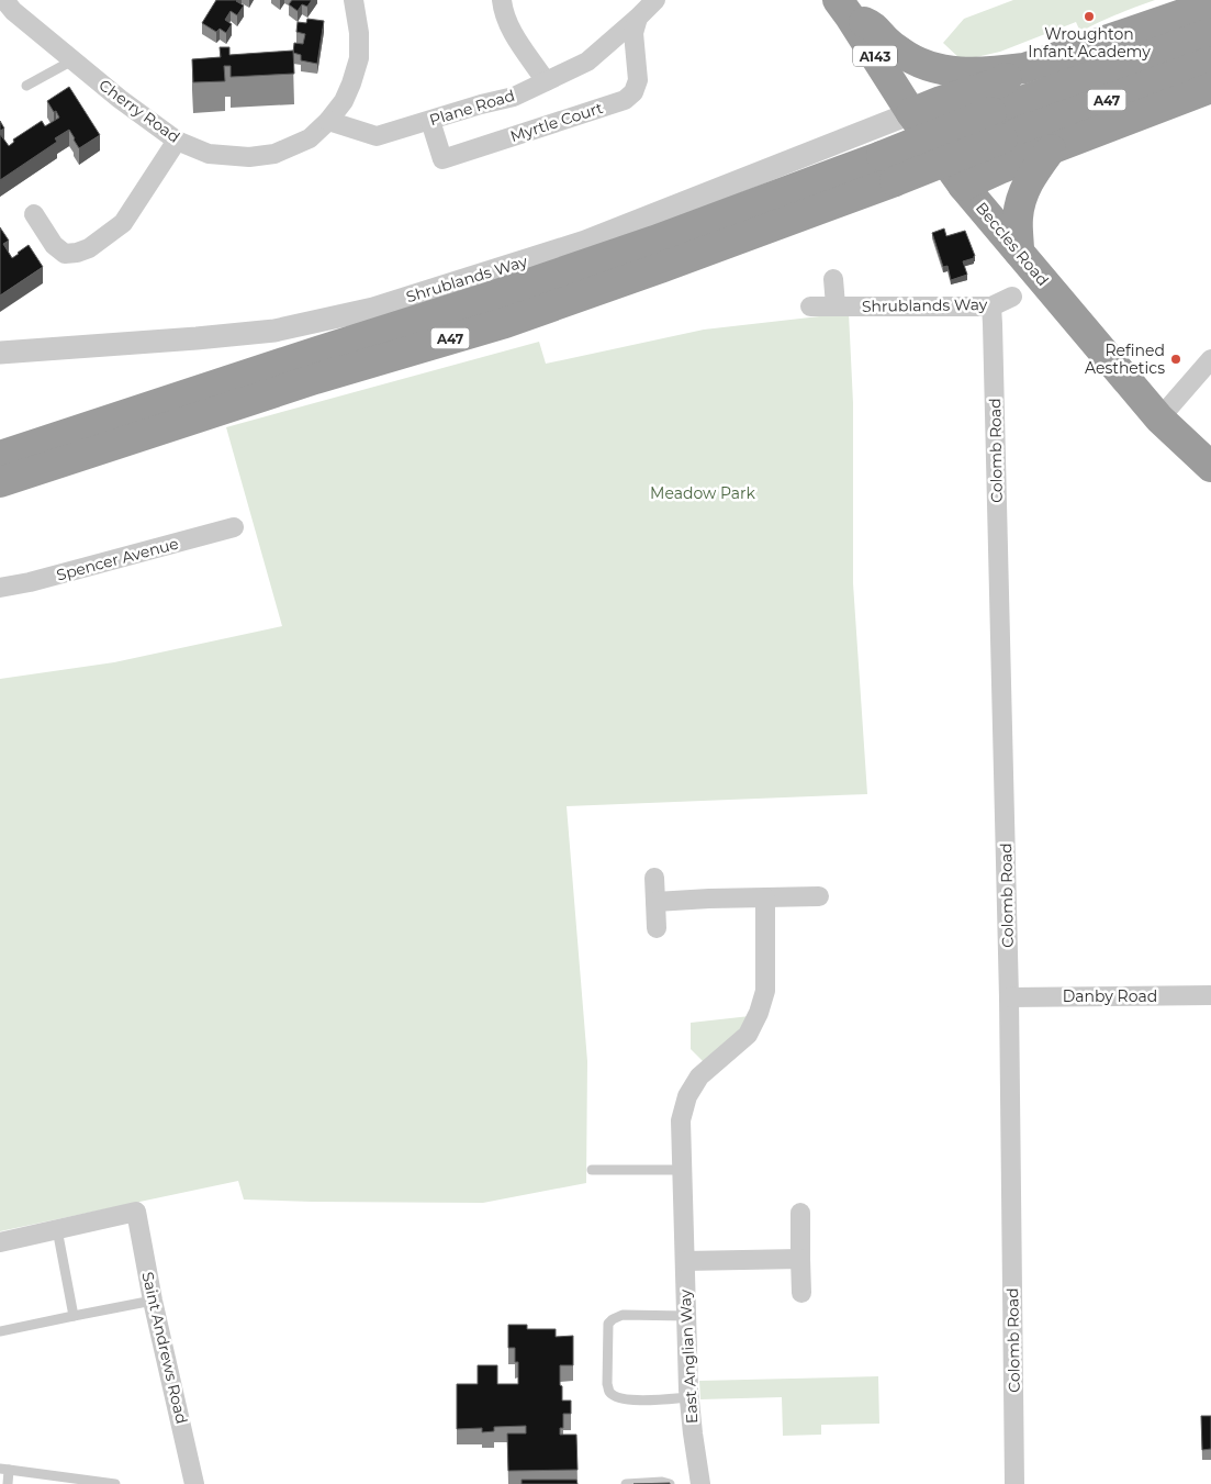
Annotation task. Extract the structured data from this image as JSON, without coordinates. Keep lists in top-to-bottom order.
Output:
{
  "streets": {
    "highway": ["A143", "A47", "Beccles Road"],
    "street": [
      "Plane Road",
      "Cherry Road",
      "Myrtle Court",
      "Shrublands Way",
      "Colomb Road",
      "Spencer Avenue",
      "Danby Road",
      "Saint Andrews Road",
      "East Anglian Way"
    ]
  },
  "crossings": [
    ["A47", "Beccles Road"],
    ["Plane Road", "Cherry Road"],
    ["Plane Road", "Myrtle Court"],
    ["Beccles Road", "Shrublands Way"],
    ["Shrublands Way", "Colomb Road"],
    ["Colomb Road", "Danby Road"]
  ],
  "parks": ["Meadow Park"],
  "places": ["Wroughton Infant Academy", "Refined Aesthetics"]
}
